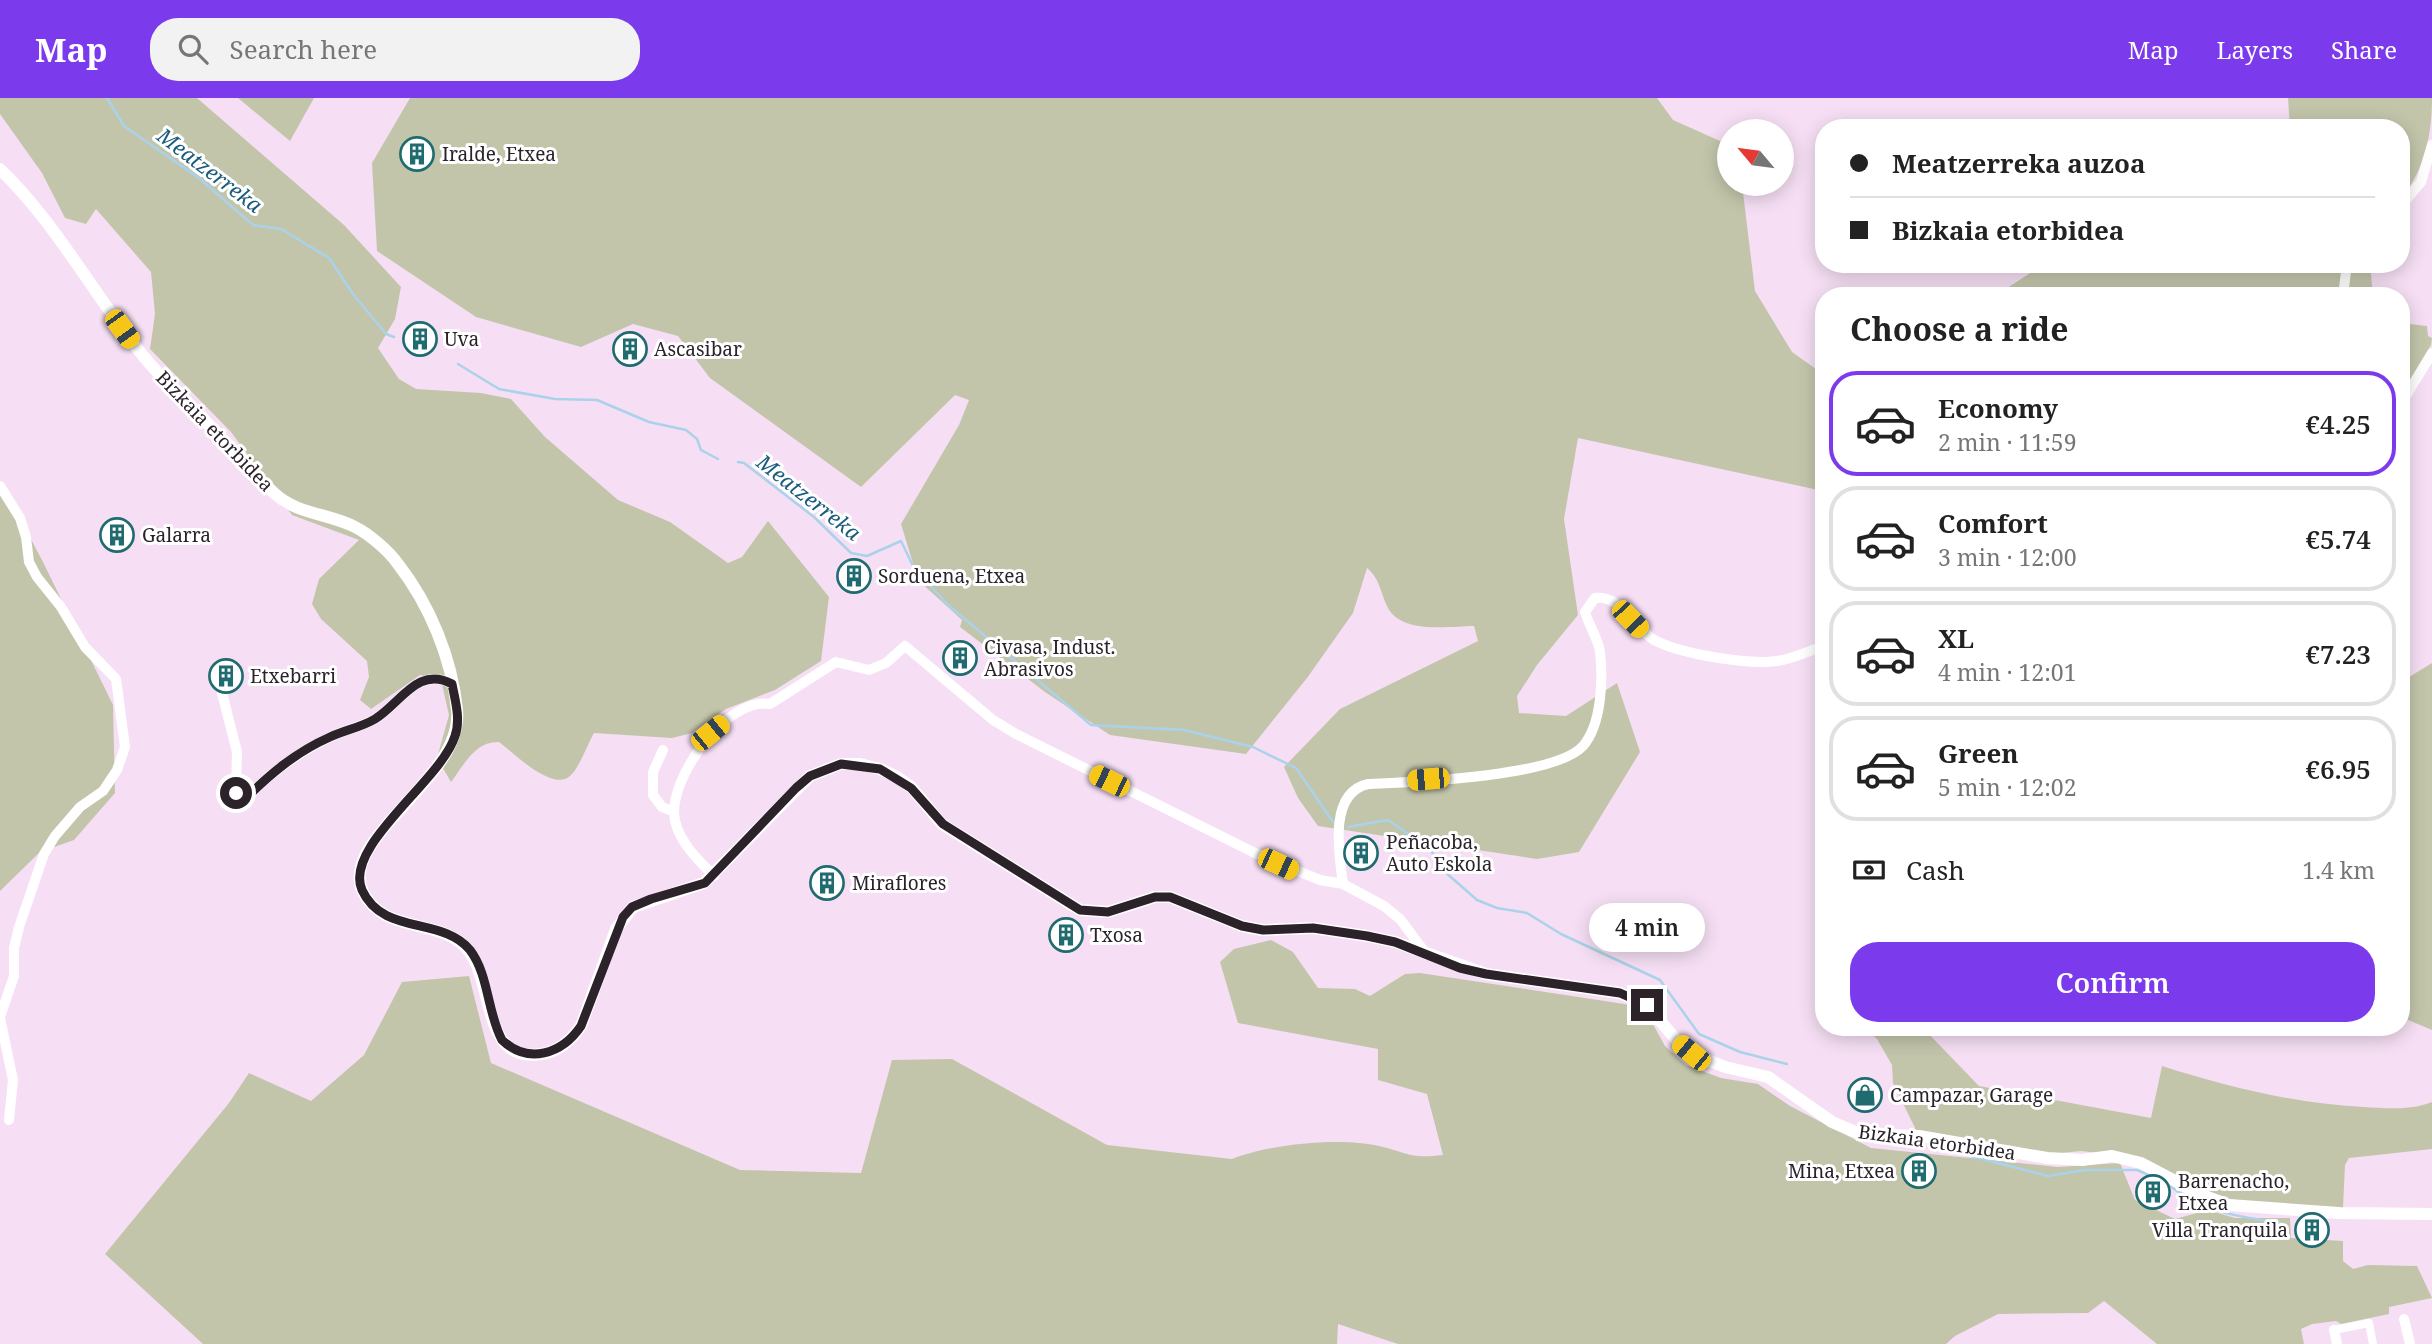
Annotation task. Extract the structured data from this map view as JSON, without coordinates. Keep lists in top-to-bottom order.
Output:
{
  "streets": {
    "street": ["Bizkaia etorbidea"]
  },
  "water": ["Meatzerreka"],
  "places": {
    "building": [
      "Iralde, Etxea",
      "Uva",
      "Ascasibar",
      "Galarra",
      "Sorduena, Etxea",
      "Civasa, Indust. Abrasivos",
      "Etxebarri",
      "Peñacoba, Auto Eskola",
      "Miraflores",
      "Txosa",
      "Mina, Etxea",
      "Barrenacho, Etxea",
      "Villa Tranquila"
    ],
    "shop": ["Campazar, Garage"]
  },
  "north": "top left",
  "page": {
    "header": "Map",
    "search": "Search here",
    "nav": ["Map", "Layers", "Share"],
    "banner": ["Meatzerreka auzoa", "Bizkaia etorbidea"],
    "heading": "Choose a ride",
    "list": [
      {
        "name": "Economy",
        "note": "2 min · 11:59",
        "value": "€4.25"
      },
      {
        "name": "Comfort",
        "note": "3 min · 12:00",
        "value": "€5.74"
      },
      {
        "name": "XL",
        "note": "4 min · 12:01",
        "value": "€7.23"
      },
      {
        "name": "Green",
        "note": "5 min · 12:02",
        "value": "€6.95"
      }
    ],
    "pay": ["Cash", "1.4 km"],
    "bubble": "4 min",
    "buttons": "Confirm"
  }
}
